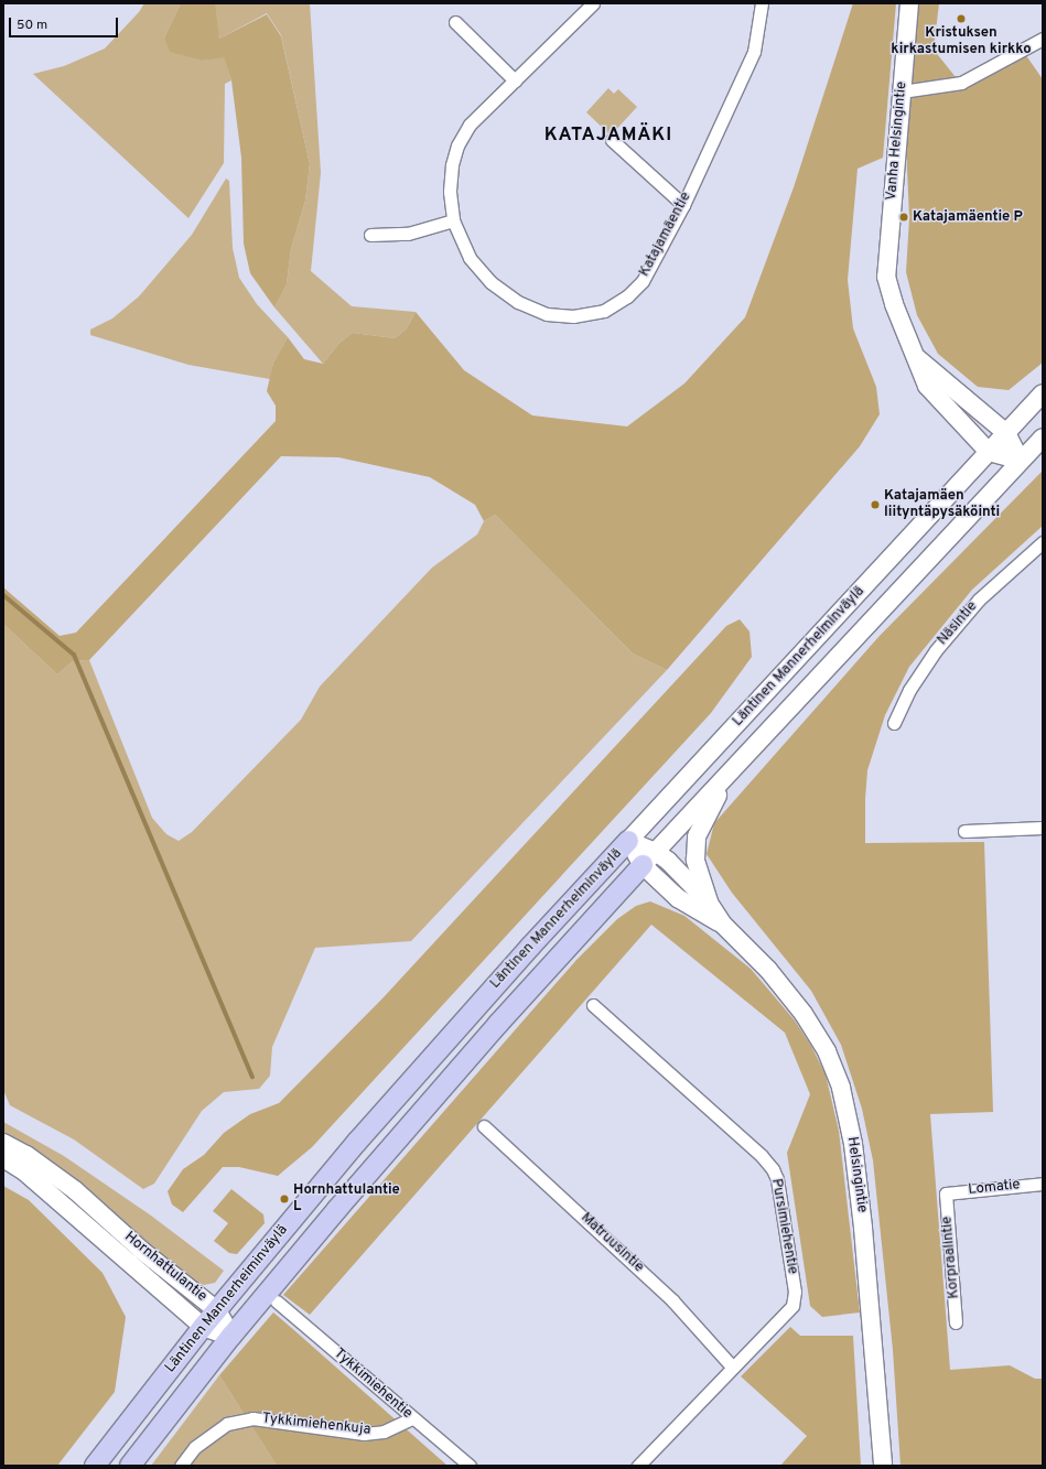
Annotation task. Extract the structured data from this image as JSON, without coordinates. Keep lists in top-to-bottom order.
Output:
{
  "streets": {
    "main road": [
      "Vanha Helsingintie",
      "Läntinen Mannerheiminväylä",
      "Helsingintie",
      "Hornhattulantie"
    ],
    "street": [
      "Katajamäentie",
      "Näsintie",
      "Lomatie",
      "Pursimiehentie",
      "Matruusintie",
      "Korpraalintie",
      "Tykkimiehentie",
      "Tykkimiehenkuja"
    ]
  },
  "crossings": [
    ["Vanha Helsingintie", "Läntinen Mannerheiminväylä"],
    ["Läntinen Mannerheiminväylä", "Helsingintie"],
    ["Läntinen Mannerheiminväylä", "Hornhattulantie"],
    ["Lomatie", "Korpraalintie"],
    ["Pursimiehentie", "Matruusintie"],
    ["Tykkimiehentie", "Tykkimiehenkuja"]
  ],
  "districts": ["KATAJAMÄKI"],
  "places": [
    "Kristuksen kirkastumisen kirkko",
    "Katajamäentie P",
    "Katajamäen liityntäpysäköinti",
    "Hornhattulantie L"
  ],
  "scale_bar": "50 m"
}
